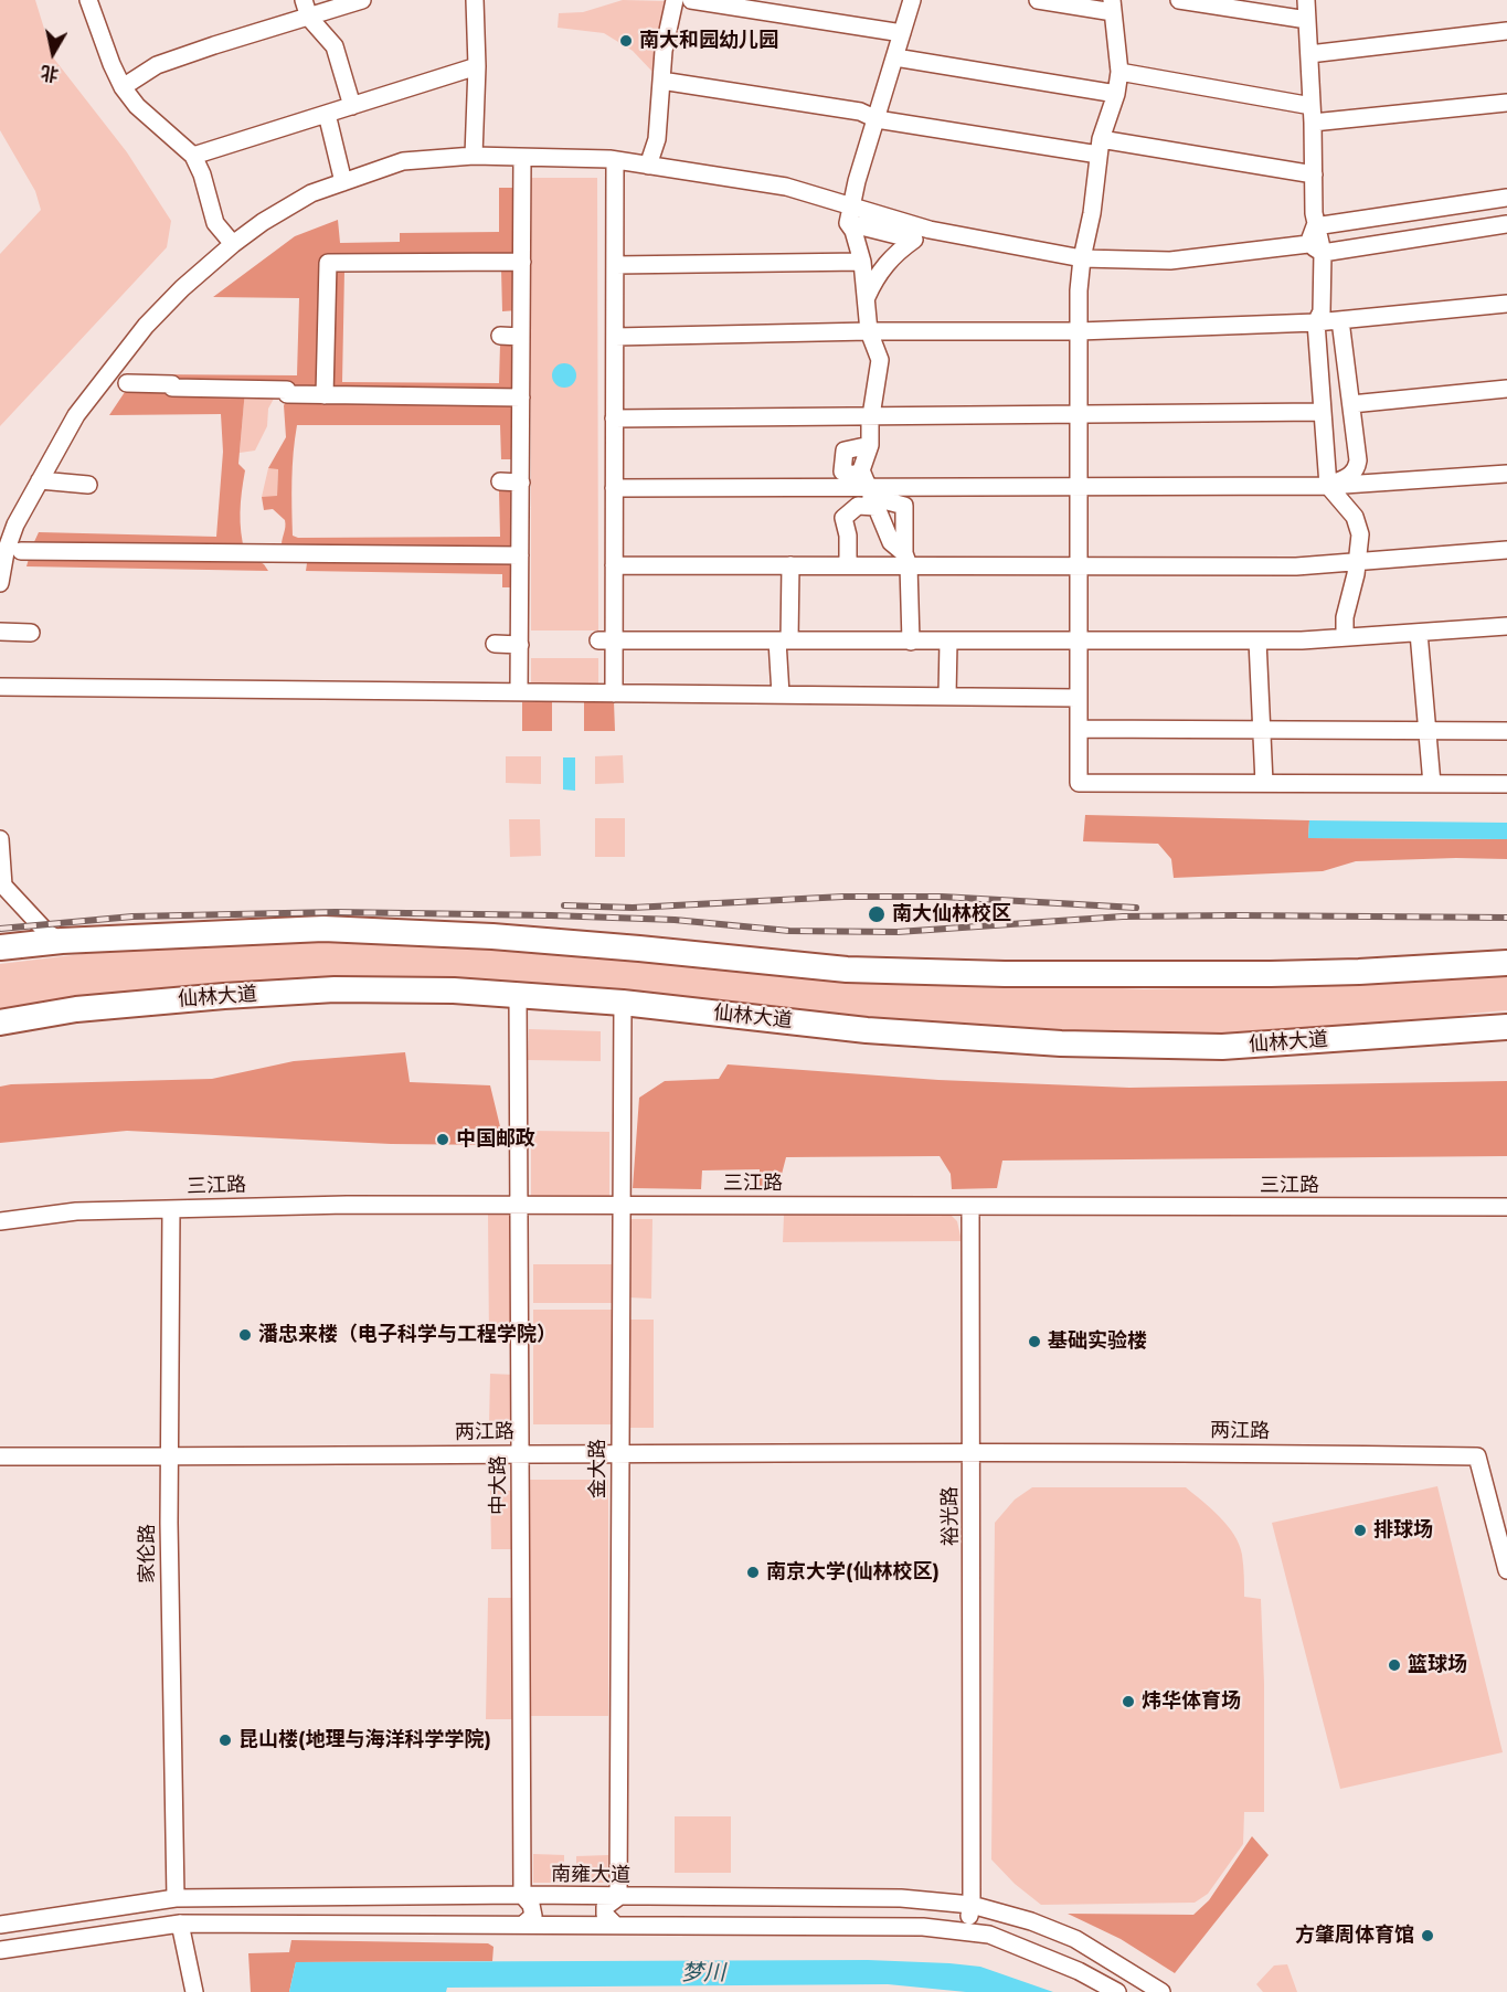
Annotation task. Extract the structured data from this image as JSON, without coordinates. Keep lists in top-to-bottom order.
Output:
{
  "streets": {
    "main road": ["仙林大道"],
    "street": [
      "三江路",
      "两江路",
      "金大路",
      "中大路",
      "裕光路",
      "家伦路",
      "南雍大道"
    ]
  },
  "crossings": [
    ["仙林大道", "金大路"],
    ["仙林大道", "中大路"],
    ["三江路", "金大路"],
    ["三江路", "中大路"],
    ["三江路", "裕光路"],
    ["三江路", "家伦路"],
    ["两江路", "金大路"],
    ["两江路", "中大路"],
    ["两江路", "裕光路"],
    ["两江路", "家伦路"],
    ["金大路", "南雍大道"],
    ["中大路", "南雍大道"],
    ["裕光路", "南雍大道"],
    ["家伦路", "南雍大道"]
  ],
  "water": ["梦川"],
  "places": [
    "南大和园幼儿园",
    "南大仙林校区",
    "中国邮政",
    "潘忠来楼（电子科学与工程学院）",
    "基础实验楼",
    "排球场",
    "南京大学(仙林校区)",
    "篮球场",
    "炜华体育场",
    "昆山楼(地理与海洋科学学院)",
    "方肇周体育馆"
  ],
  "north": "bottom"
}
